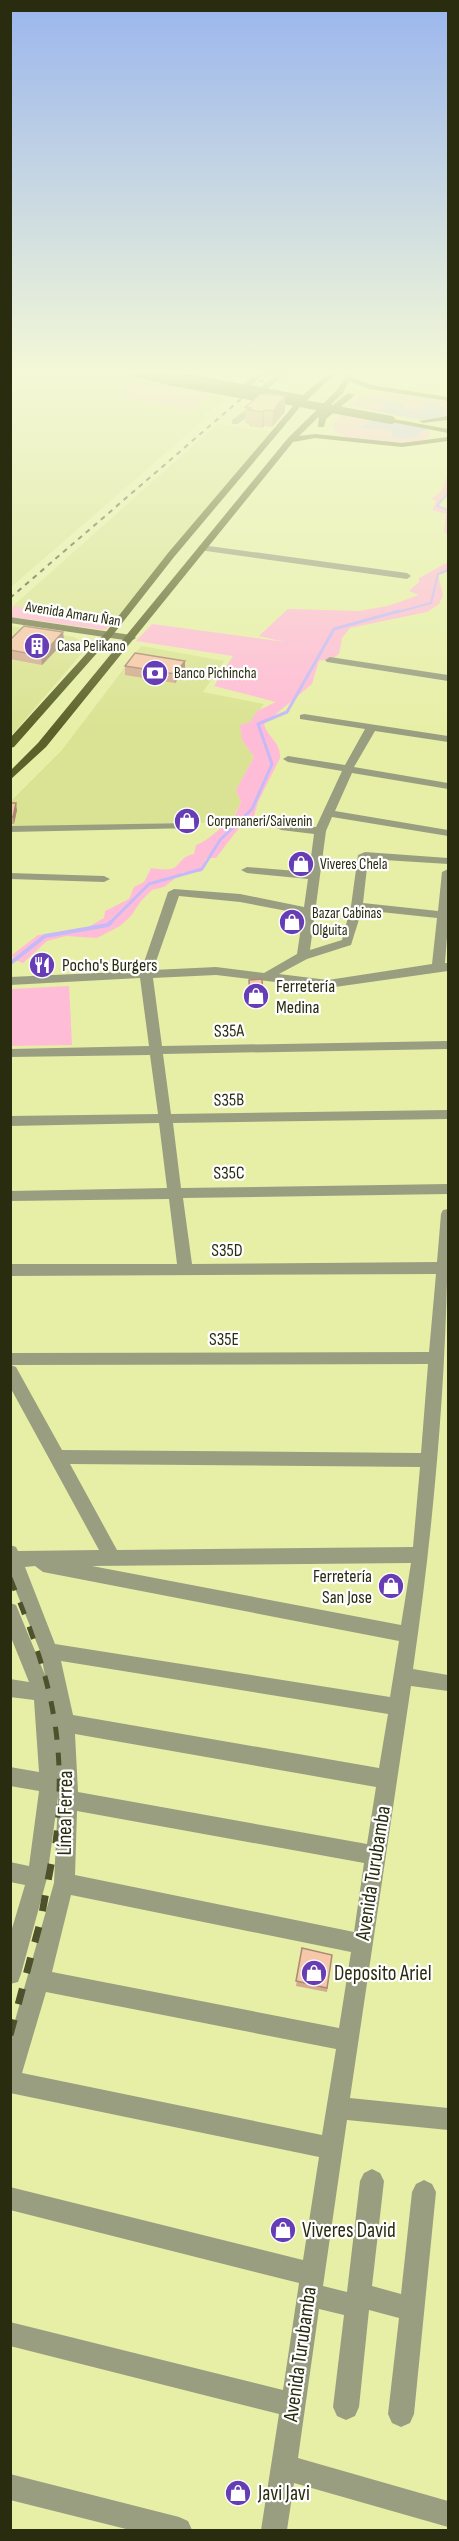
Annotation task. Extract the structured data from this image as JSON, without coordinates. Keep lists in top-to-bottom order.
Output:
{
  "streets": {
    "main road": ["Avenida Amaru Ñan"],
    "street": [
      "S35A",
      "S35B",
      "S35C",
      "S35D",
      "S35E",
      "Línea Ferrea",
      "Avenida Turubamba"
    ]
  },
  "crossings": [
    ["S35D", "Avenida Turubamba"],
    ["S35E", "Avenida Turubamba"]
  ],
  "places": {
    "building": ["Casa Pelikano"],
    "bank": ["Banco Pichincha"],
    "shop": [
      "Corpmaneri/Saivenin",
      "Viveres Chela",
      "Bazar Cabinas Olguita",
      "Ferretería Medina",
      "Ferretería San Jose",
      "Deposito Ariel",
      "Viveres David",
      "Javi Javi"
    ],
    "restaurant": ["Pocho's Burgers"]
  }
}
